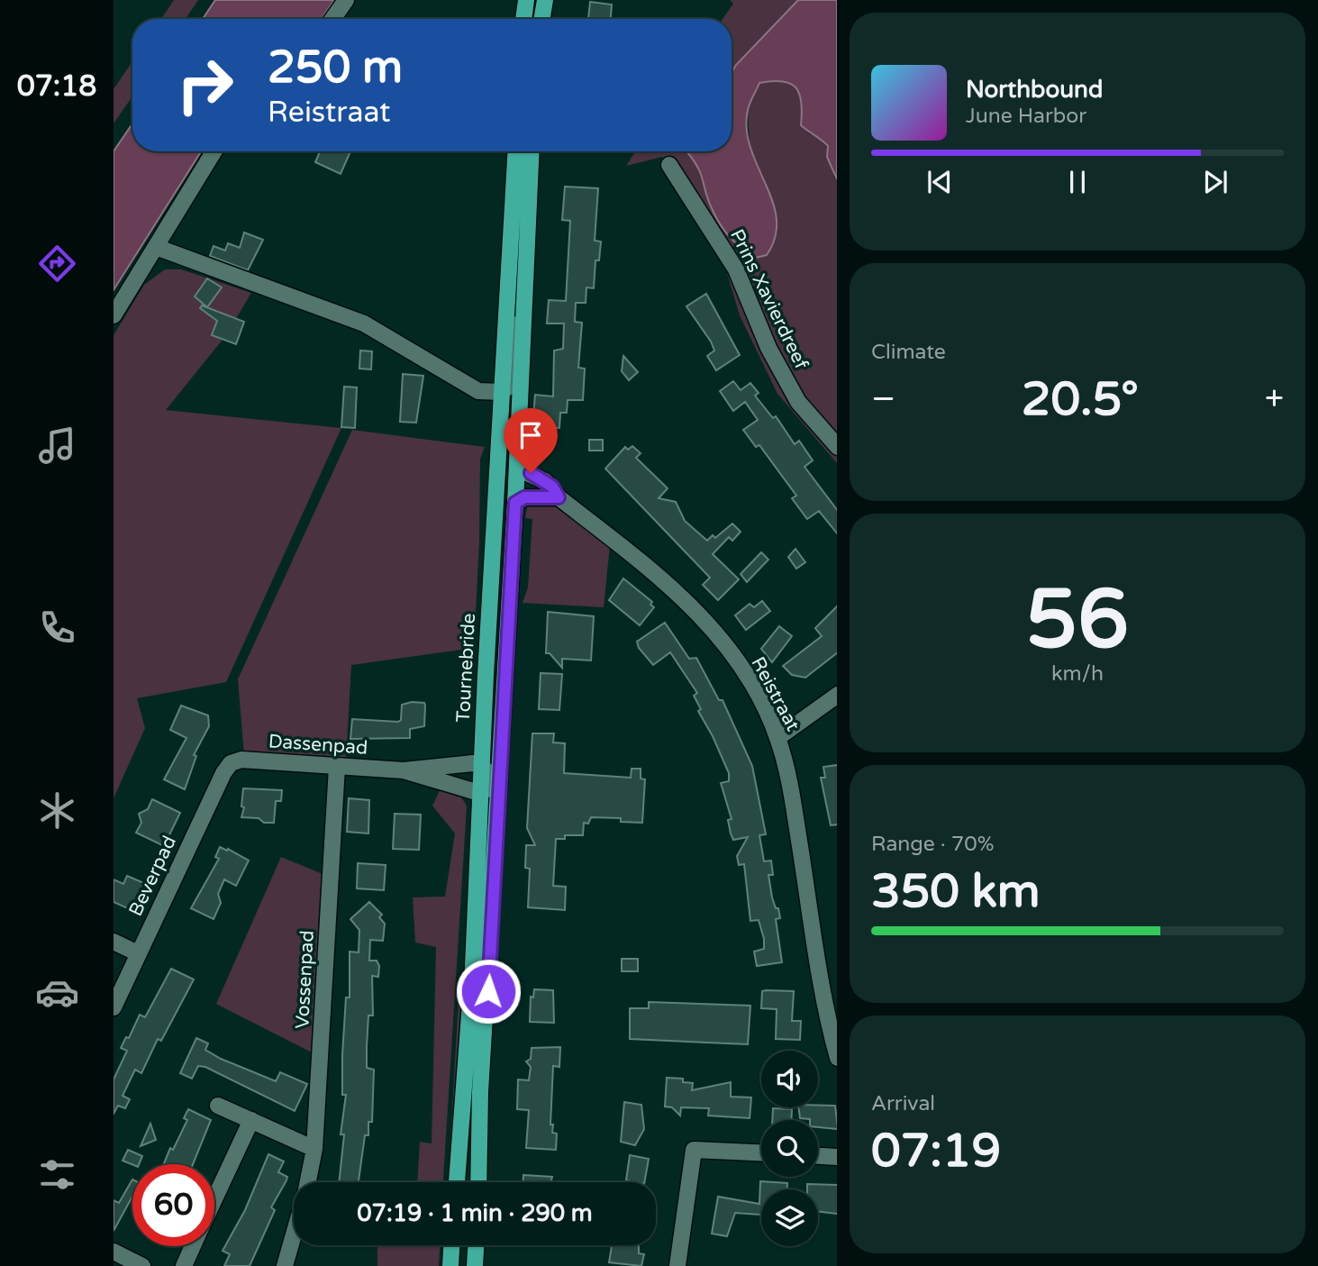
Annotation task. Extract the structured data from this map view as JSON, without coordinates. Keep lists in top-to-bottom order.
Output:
{
  "streets": {
    "main road": ["Tournebride"],
    "street": [
      "Prins Xavierdreef",
      "Reistraat",
      "Dassenpad",
      "Beverpad",
      "Vossenpad"
    ]
  },
  "crossings": [
    ["Tournebride", "Reistraat"],
    ["Tournebride", "Dassenpad"],
    ["Dassenpad", "Beverpad"],
    ["Dassenpad", "Vossenpad"]
  ],
  "page": {
    "tabs": "07:18",
    "turn": ["250 m", "Reistraat"],
    "song": ["Northbound", "June Harbor"],
    "tile": [
      "Climate",
      ["56", "km/h"],
      ["Range · 70%", "350 km"],
      ["Arrival", "07:19"]
    ],
    "heat": ["−", "20.5°", "+"],
    "limit": "60",
    "trip": "07:19 · 1 min · 290 m"
  }
}
